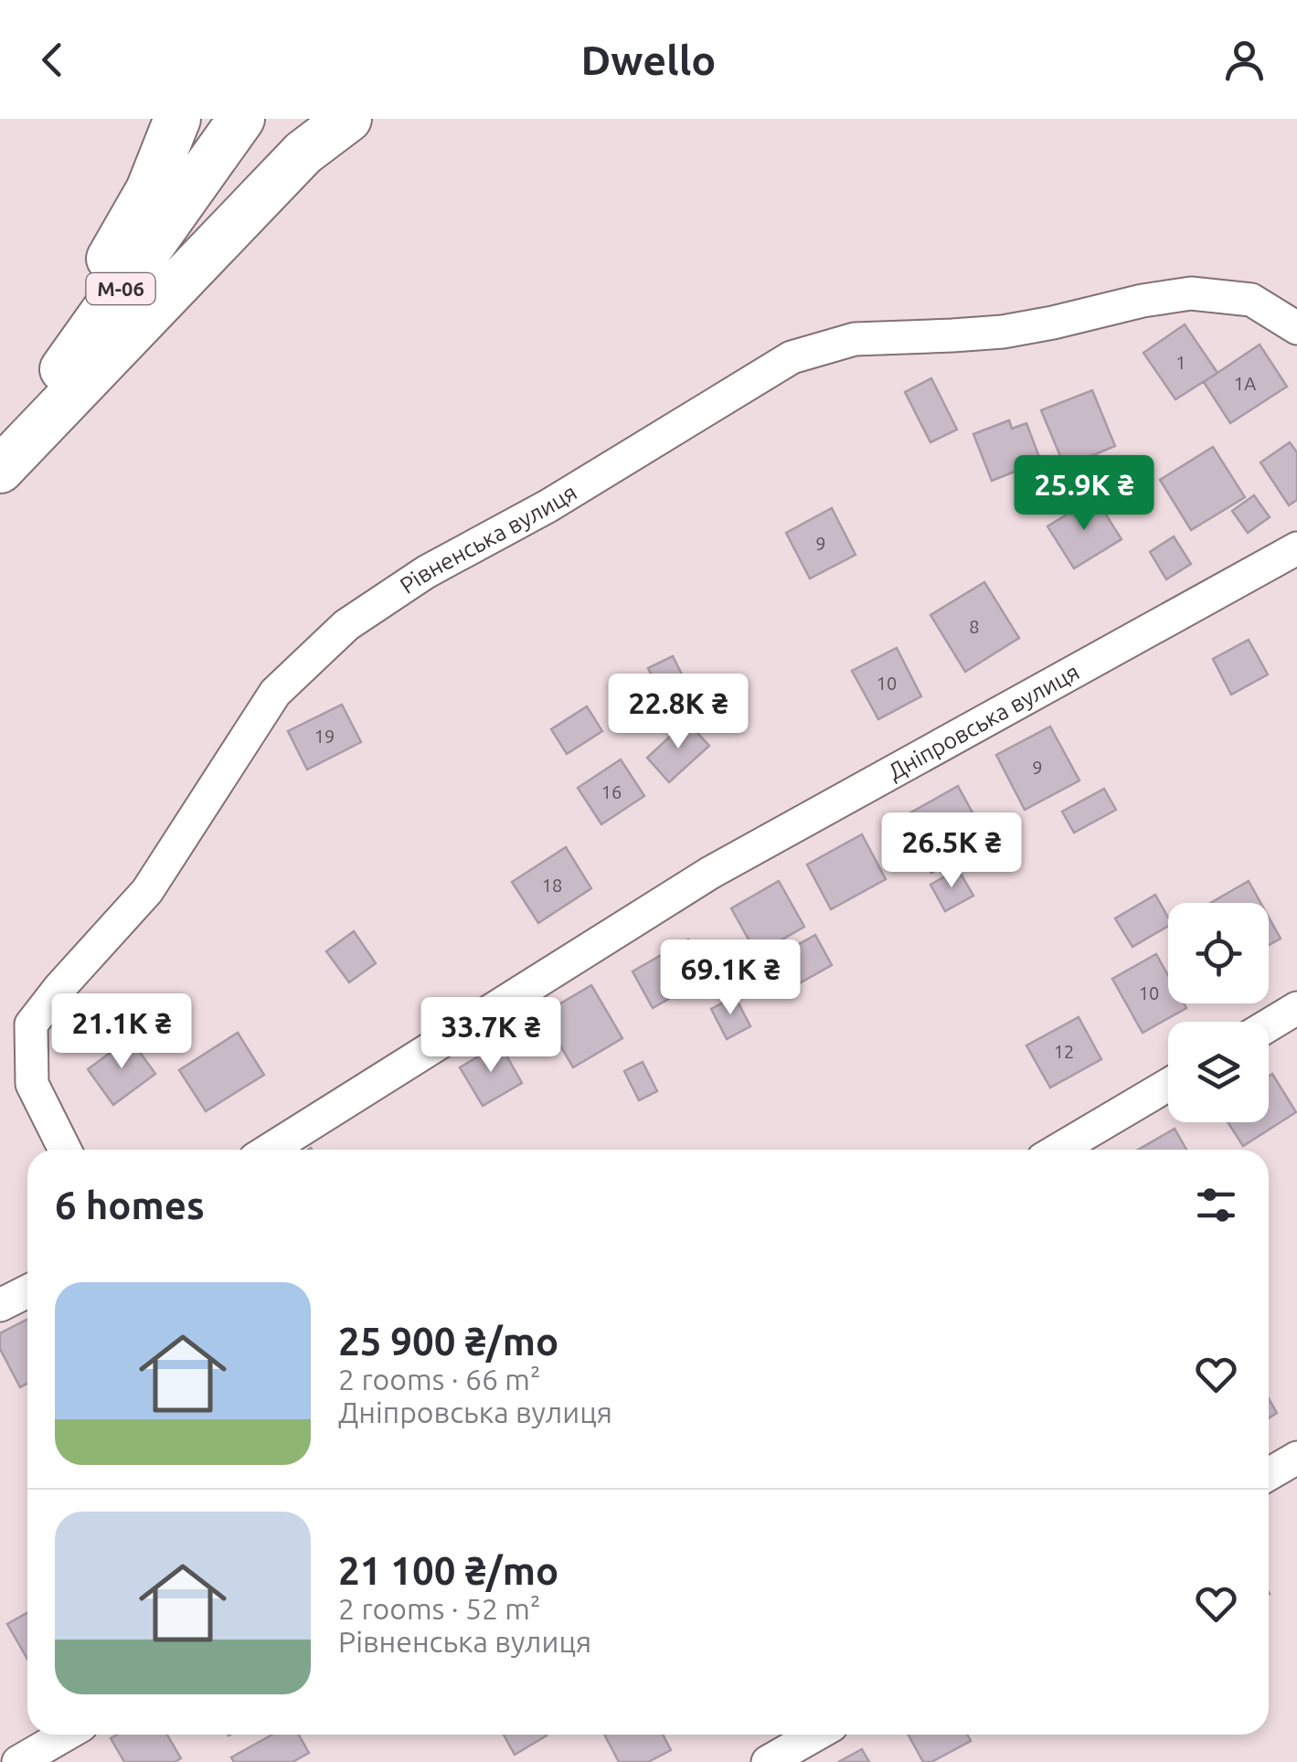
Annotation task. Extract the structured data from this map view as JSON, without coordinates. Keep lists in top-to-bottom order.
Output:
{
  "streets": {
    "highway": ["М-06"],
    "street": ["Рівненська вулиця", "Дніпровська вулиця"]
  },
  "house_numbers": [
    "1",
    "1А",
    "9",
    "8",
    "10",
    "19",
    "9",
    "16",
    "18",
    "10",
    "12"
  ],
  "page": {
    "header": "Dwello",
    "price": [
      "25.9K ₴",
      "22.8K ₴",
      "26.5K ₴",
      "69.1K ₴",
      "21.1K ₴",
      "33.7K ₴"
    ],
    "heading": "6 homes",
    "list": [
      {
        "name": "25 900 ₴/mo",
        "note": "2 rooms · 66 m² · Дніпровська вулиця"
      },
      {
        "name": "21 100 ₴/mo",
        "note": "2 rooms · 52 m² · Рівненська вулиця"
      }
    ]
  }
}
